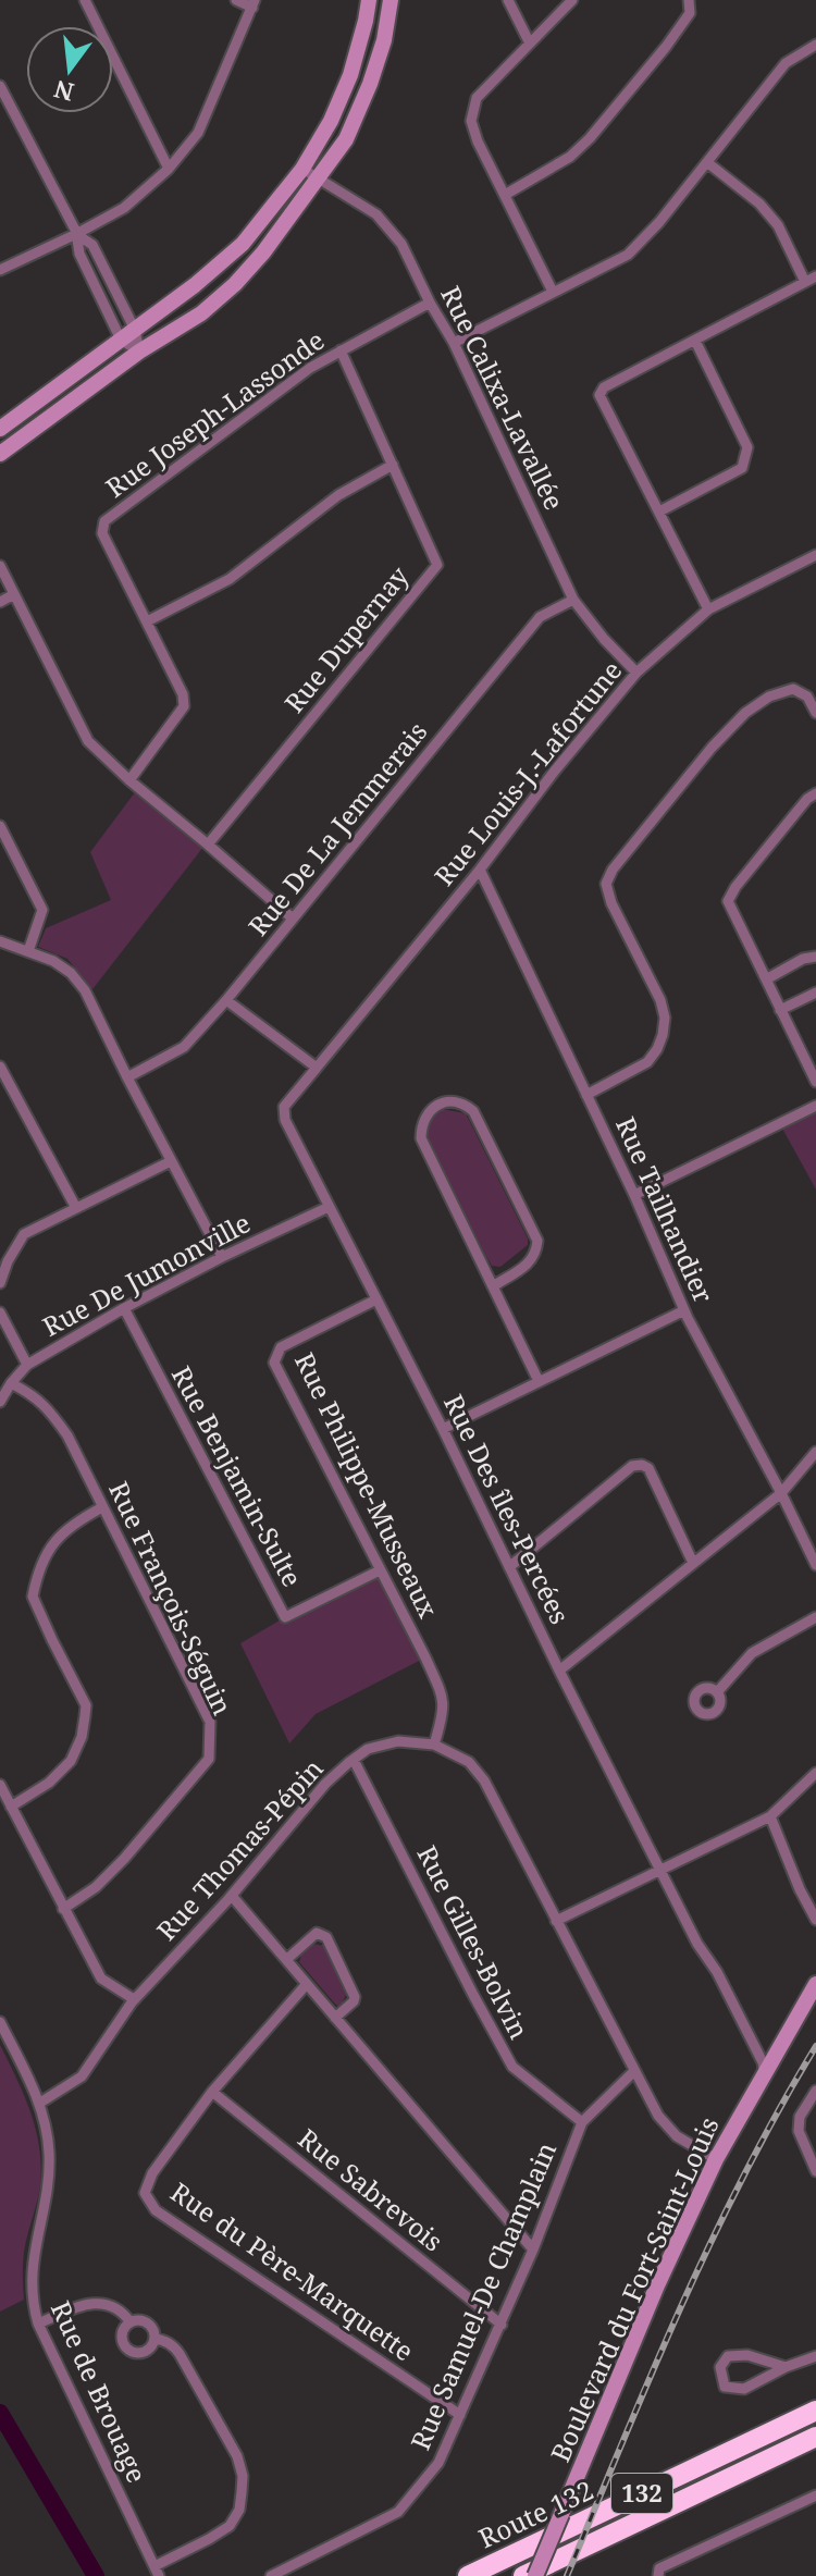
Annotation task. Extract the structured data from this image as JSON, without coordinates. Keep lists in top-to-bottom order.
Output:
{
  "streets": {
    "highway": ["132", "Route 132"],
    "main road": ["Boulevard du Fort-Saint-Louis"],
    "street": [
      "Rue Calixa-Lavallée",
      "Rue Joseph-Lassonde",
      "Rue Dupernay",
      "Rue Louis-J.-Lafortune",
      "Rue De La Jemmerais",
      "Rue Tailhandier",
      "Rue De Jumonville",
      "Rue Benjamin-Sulte",
      "Rue Philippe-Musseaux",
      "Rue Des îles-Percées",
      "Rue François-Séguin",
      "Rue Thomas-Pépin",
      "Rue Gilles-Bolvin",
      "Rue Sabrevois",
      "Rue du Père-Marquette",
      "Rue Samuel-De Champlain",
      "Rue de Brouage"
    ]
  },
  "crossings": [
    ["Rue Calixa-Lavallée", "Rue Joseph-Lassonde"],
    ["Rue Calixa-Lavallée", "Rue Louis-J.-Lafortune"],
    ["Rue Calixa-Lavallée", "Rue De La Jemmerais"],
    ["Rue Joseph-Lassonde", "Rue Dupernay"],
    ["Rue Louis-J.-Lafortune", "Rue Tailhandier"],
    ["Rue Louis-J.-Lafortune", "Rue Des îles-Percées"],
    ["Rue De Jumonville", "Rue Benjamin-Sulte"],
    ["Rue De Jumonville", "Rue Des îles-Percées"],
    ["Rue De Jumonville", "Rue François-Séguin"],
    ["Rue Benjamin-Sulte", "Rue Philippe-Musseaux"],
    ["Rue Philippe-Musseaux", "Rue Des îles-Percées"],
    ["Rue Philippe-Musseaux", "Rue Thomas-Pépin"],
    ["Rue Des îles-Percées", "Boulevard du Fort-Saint-Louis"],
    ["Rue Thomas-Pépin", "Rue Gilles-Bolvin"],
    ["Rue Thomas-Pépin", "Boulevard du Fort-Saint-Louis"],
    ["Rue Thomas-Pépin", "Rue Samuel-De Champlain"],
    ["Rue Thomas-Pépin", "Rue de Brouage"],
    ["Rue Gilles-Bolvin", "Rue Samuel-De Champlain"],
    ["Rue Sabrevois", "Rue du Père-Marquette"],
    ["Rue Sabrevois", "Rue Samuel-De Champlain"],
    ["Rue du Père-Marquette", "Rue Samuel-De Champlain"]
  ],
  "north": "bottom"
}
